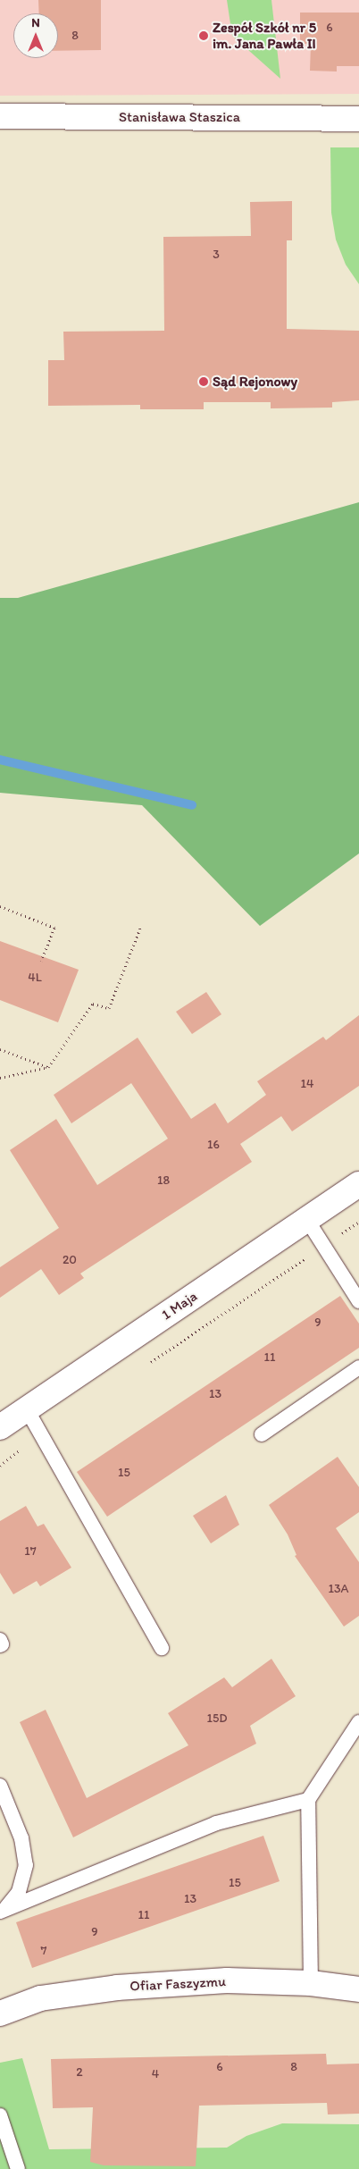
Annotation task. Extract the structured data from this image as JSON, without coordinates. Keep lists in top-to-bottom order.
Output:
{
  "streets": {
    "street": ["Stanisława Staszica", "1 Maja", "Ofiar Faszyzmu"]
  },
  "places": ["Zespół Szkół nr 5 im. Jana Pawła II", "Sąd Rejonowy"],
  "house_numbers": [
    "6",
    "8",
    "3",
    "4L",
    "14",
    "16",
    "18",
    "20",
    "9",
    "11",
    "13",
    "15",
    "17",
    "13A",
    "15D",
    "15",
    "13",
    "11",
    "9",
    "7",
    "6",
    "8",
    "2",
    "4"
  ],
  "north": "top"
}
